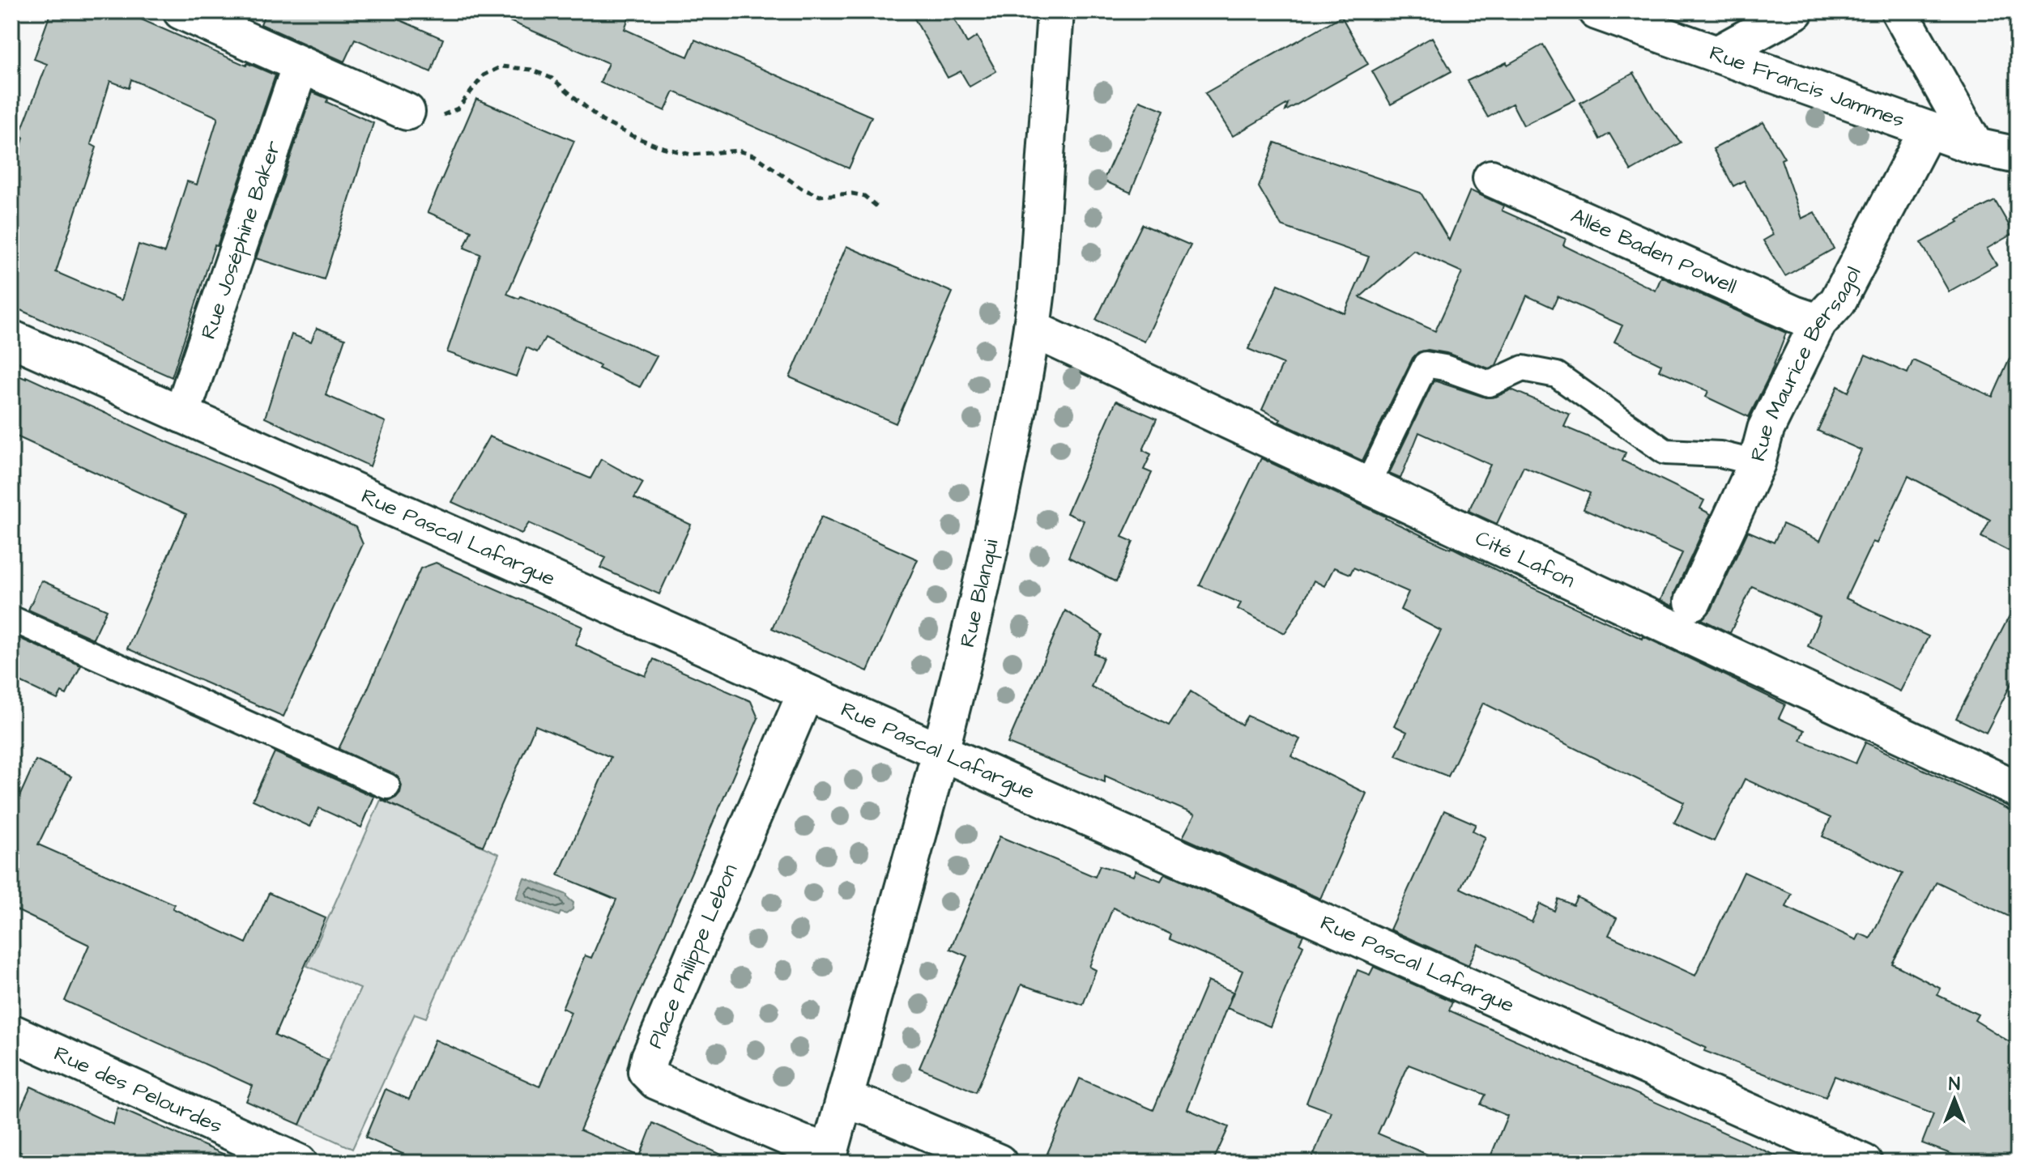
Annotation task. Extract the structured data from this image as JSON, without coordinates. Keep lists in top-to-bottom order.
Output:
{
  "streets": {
    "street": [
      "Rue Francis Jammes",
      "Rue Joséphine Baker",
      "Allée Baden Powell",
      "Rue Maurice Bersagol",
      "Rue Pascal Lafargue",
      "Cité Lafon",
      "Rue Blanqui",
      "Place Philippe Lebon",
      "Rue des Pelourdes"
    ]
  },
  "crossings": [
    ["Rue Francis Jammes", "Rue Maurice Bersagol"],
    ["Rue Joséphine Baker", "Rue Pascal Lafargue"],
    ["Allée Baden Powell", "Rue Maurice Bersagol"],
    ["Rue Pascal Lafargue", "Rue Blanqui"],
    ["Rue Pascal Lafargue", "Place Philippe Lebon"],
    ["Cité Lafon", "Rue Blanqui"],
    ["Rue Blanqui", "Place Philippe Lebon"]
  ],
  "north": "top"
}
